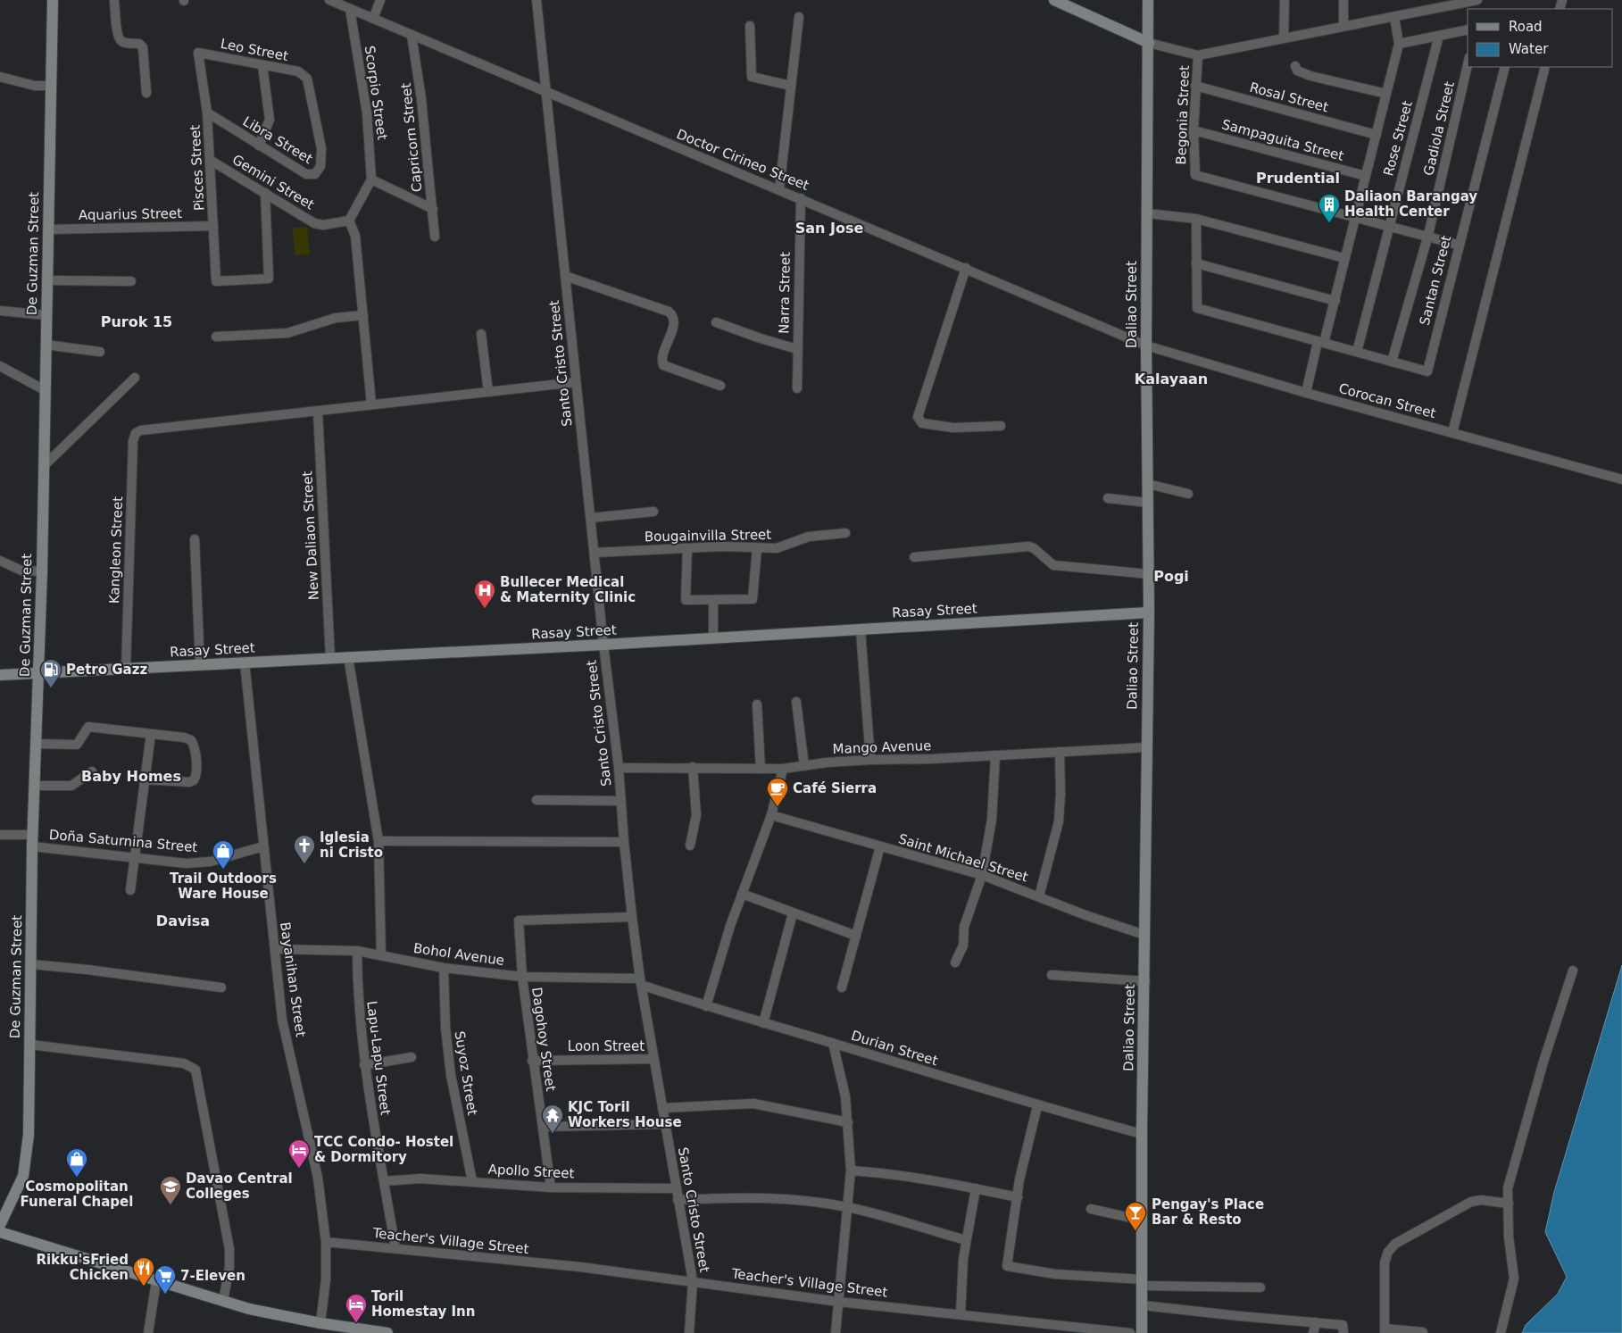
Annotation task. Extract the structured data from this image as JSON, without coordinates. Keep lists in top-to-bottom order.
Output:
{
  "streets": {
    "street": [
      "Leo Street",
      "Scorpio Street",
      "Rosal Street",
      "Begonia Street",
      "Gadiola Street",
      "Capricorn Street",
      "Rose Street",
      "Libra Street",
      "Sampaguita Street",
      "Doctor Cirineo Street",
      "Pisces Street",
      "Gemini Street",
      "Aquarius Street",
      "De Guzman Street",
      "Santan Street",
      "Narra Street",
      "Daliao Street",
      "Santo Cristo Street",
      "Corocan Street",
      "New Daliaon Street",
      "Bougainvilla Street",
      "Kangleon Street",
      "Rasay Street",
      "Mango Avenue",
      "Doña Saturnina Street",
      "Saint Michael Street",
      "Bohol Avenue",
      "Bayanihan Street",
      "Dagohoy Street",
      "Loon Street",
      "Durian Street",
      "Lapu-Lapu Street",
      "Suyoz Street",
      "Apollo Street",
      "Teacher's Village Street"
    ]
  },
  "crossings": [
    ["Leo Street", "Libra Street"],
    ["Leo Street", "Pisces Street"],
    ["Scorpio Street", "Doctor Cirineo Street"],
    ["Rosal Street", "Begonia Street"],
    ["Begonia Street", "Sampaguita Street"],
    ["Gadiola Street", "Santan Street"],
    ["Capricorn Street", "Doctor Cirineo Street"],
    ["Libra Street", "Pisces Street"],
    ["Doctor Cirineo Street", "Narra Street"],
    ["Doctor Cirineo Street", "Daliao Street"],
    ["Doctor Cirineo Street", "Santo Cristo Street"],
    ["Doctor Cirineo Street", "Corocan Street"],
    ["Pisces Street", "Gemini Street"],
    ["Pisces Street", "Aquarius Street"],
    ["Aquarius Street", "De Guzman Street"],
    ["De Guzman Street", "Rasay Street"],
    ["De Guzman Street", "Doña Saturnina Street"],
    ["Daliao Street", "Corocan Street"],
    ["Daliao Street", "Rasay Street"],
    ["Daliao Street", "Mango Avenue"],
    ["Daliao Street", "Saint Michael Street"],
    ["Daliao Street", "Durian Street"],
    ["Santo Cristo Street", "Bougainvilla Street"],
    ["Santo Cristo Street", "Rasay Street"],
    ["Santo Cristo Street", "Mango Avenue"],
    ["Santo Cristo Street", "Bohol Avenue"],
    ["Santo Cristo Street", "Dagohoy Street"],
    ["Santo Cristo Street", "Loon Street"],
    ["Santo Cristo Street", "Durian Street"],
    ["Santo Cristo Street", "Apollo Street"],
    ["Santo Cristo Street", "Teacher's Village Street"],
    ["New Daliaon Street", "Kangleon Street"],
    ["New Daliaon Street", "Rasay Street"],
    ["Kangleon Street", "Rasay Street"],
    ["Rasay Street", "Bayanihan Street"],
    ["Doña Saturnina Street", "Bayanihan Street"],
    ["Bohol Avenue", "Bayanihan Street"],
    ["Bohol Avenue", "Dagohoy Street"],
    ["Bohol Avenue", "Durian Street"],
    ["Bohol Avenue", "Lapu-Lapu Street"],
    ["Bohol Avenue", "Suyoz Street"],
    ["Bayanihan Street", "Teacher's Village Street"],
    ["Dagohoy Street", "Loon Street"],
    ["Dagohoy Street", "Apollo Street"],
    ["Lapu-Lapu Street", "Apollo Street"],
    ["Lapu-Lapu Street", "Teacher's Village Street"],
    ["Suyoz Street", "Apollo Street"]
  ],
  "districts": [
    "Prudential",
    "San Jose",
    "Purok 15",
    "Kalayaan",
    "Pogi",
    "Baby Homes",
    "Davisa"
  ],
  "places": {
    "building": ["Daliaon Barangay Health Center"],
    "hospital": ["Bullecer Medical & Maternity Clinic"],
    "fuel station": ["Petro Gazz"],
    "cafe": ["Café Sierra"],
    "church": ["Iglesia ni Cristo"],
    "shop": ["Trail Outdoors Ware House", "Cosmopolitan Funeral Chapel"],
    "temple": ["KJC Toril Workers House"],
    "hotel": ["TCC Condo- Hostel & Dormitory", "Toril Homestay Inn"],
    "school or university": ["Davao Central Colleges"],
    "bar": ["Pengay's Place Bar & Resto"],
    "restaurant": ["Rikku'sFried Chicken"],
    "supermarket": ["7-Eleven"]
  },
  "legend": ["Road", "Water"]
}
